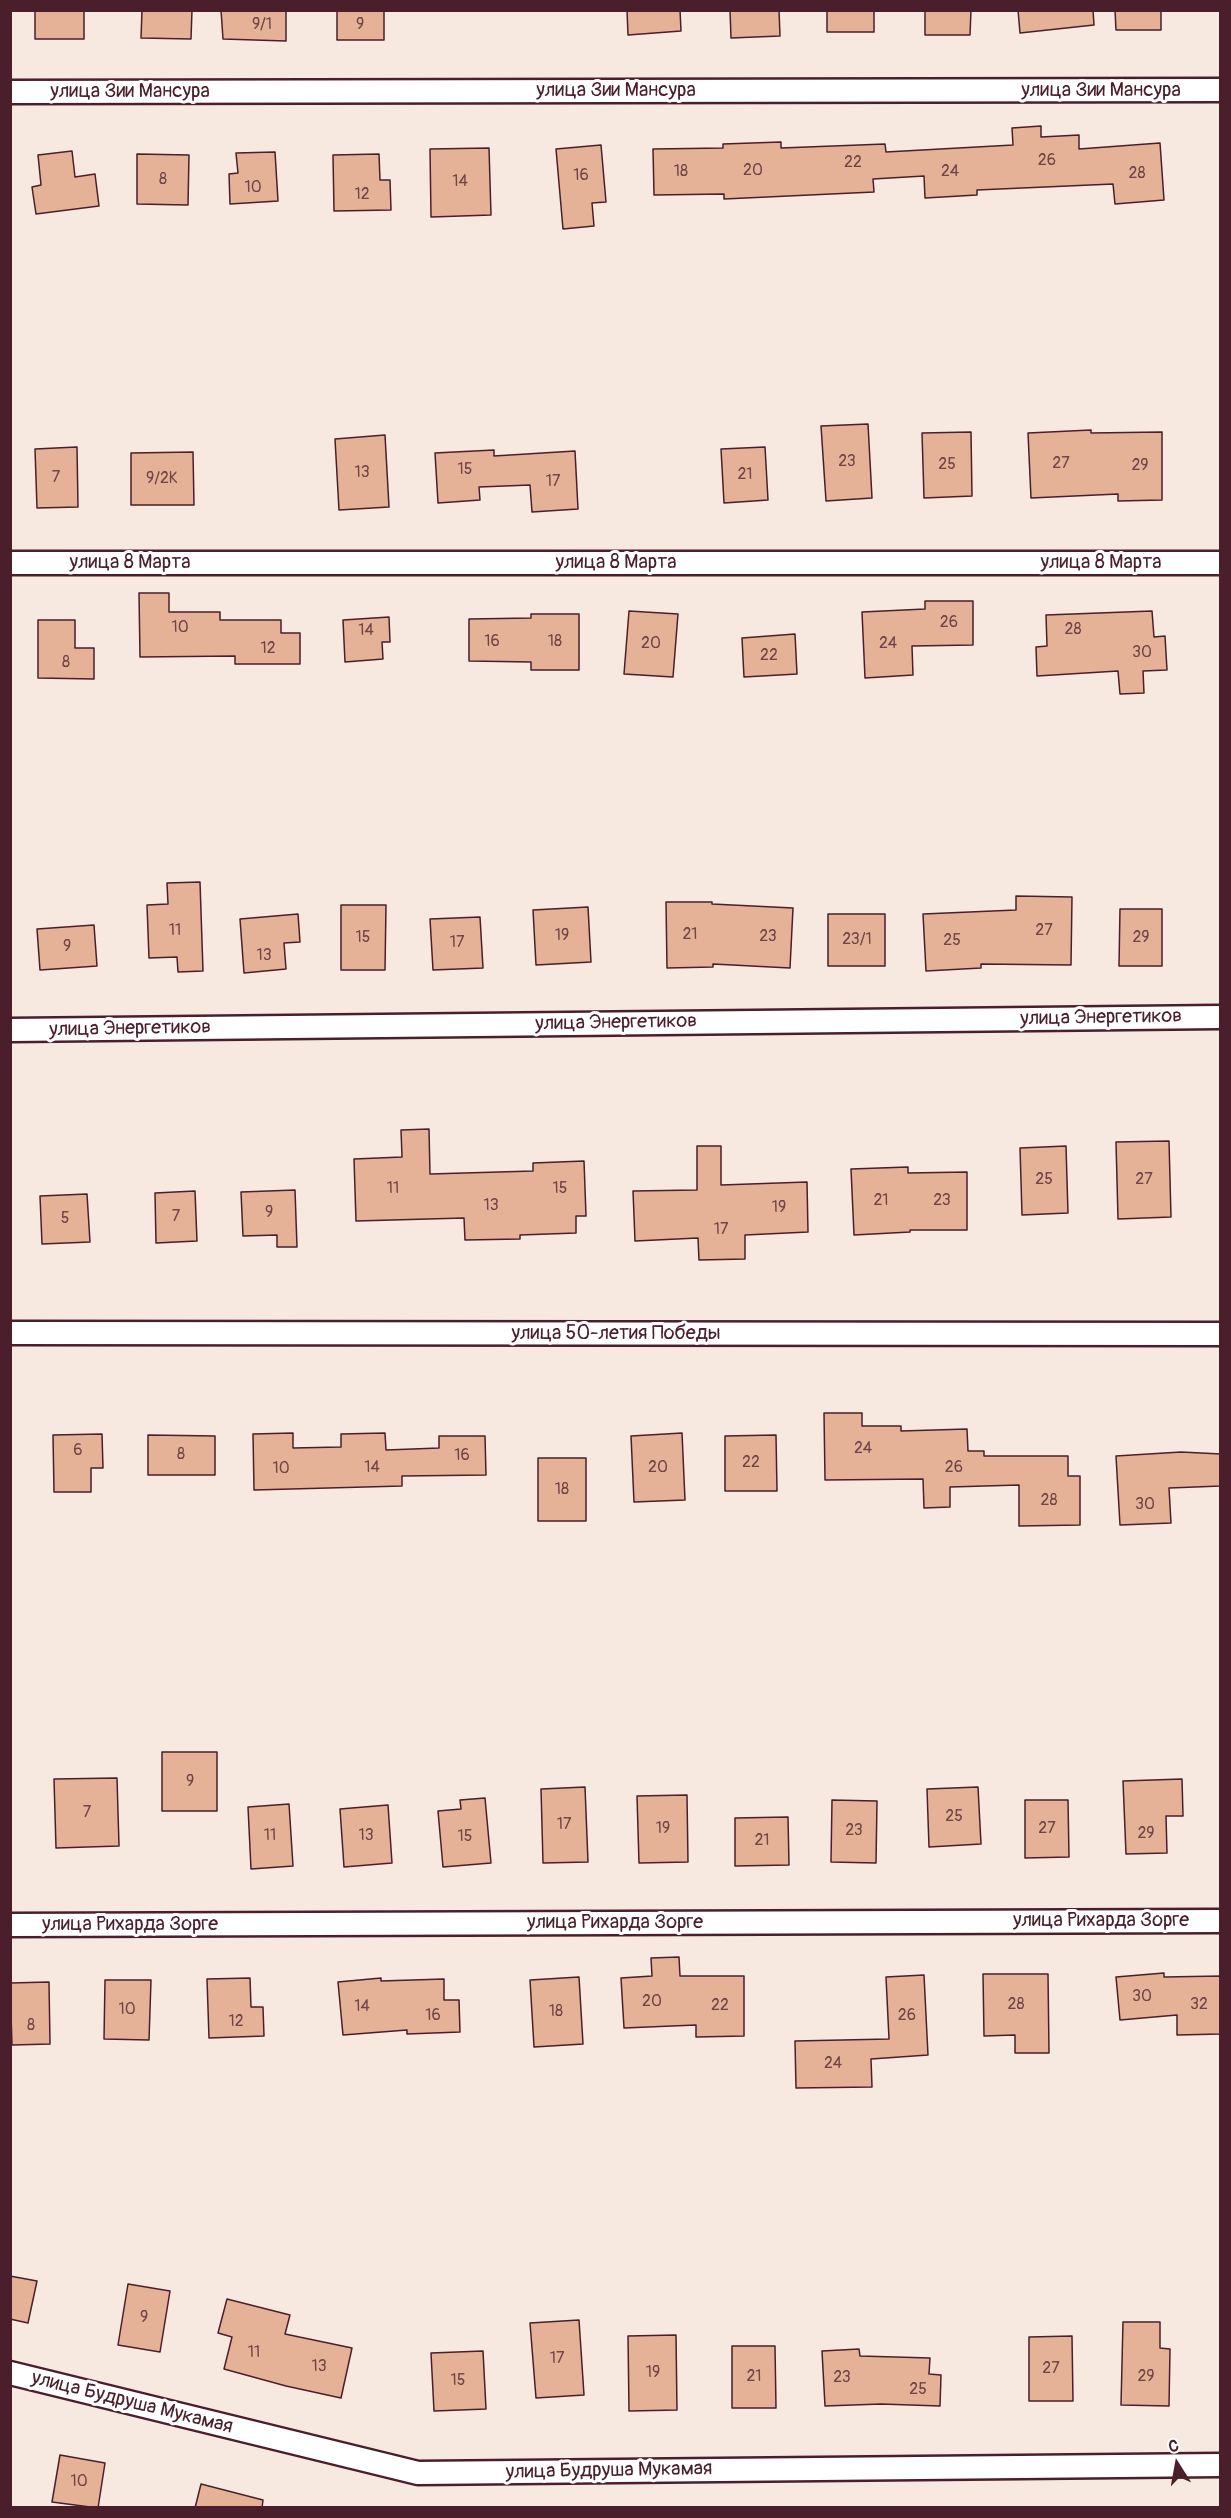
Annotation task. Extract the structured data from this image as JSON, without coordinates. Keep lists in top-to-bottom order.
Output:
{
  "streets": {
    "street": [
      "улица Зии Мансура",
      "улица 8 Марта",
      "улица Энергетиков",
      "улица 50-летия Победы",
      "улица Рихарда Зорге",
      "улица Будруша Мукамая"
    ]
  },
  "house_numbers": [
    "9/1",
    "9",
    "26",
    "22",
    "20",
    "18",
    "24",
    "28",
    "16",
    "8",
    "14",
    "10",
    "12",
    "23",
    "27",
    "25",
    "29",
    "15",
    "13",
    "21",
    "7",
    "9/2К",
    "17",
    "26",
    "10",
    "28",
    "14",
    "16",
    "18",
    "20",
    "24",
    "12",
    "30",
    "22",
    "8",
    "11",
    "27",
    "21",
    "19",
    "23",
    "15",
    "29",
    "23/1",
    "25",
    "17",
    "9",
    "13",
    "25",
    "27",
    "11",
    "15",
    "21",
    "23",
    "13",
    "19",
    "9",
    "7",
    "5",
    "17",
    "24",
    "6",
    "8",
    "16",
    "22",
    "14",
    "20",
    "26",
    "10",
    "18",
    "28",
    "30",
    "9",
    "7",
    "25",
    "17",
    "19",
    "27",
    "23",
    "29",
    "11",
    "13",
    "15",
    "21",
    "30",
    "20",
    "28",
    "32",
    "22",
    "14",
    "10",
    "18",
    "16",
    "26",
    "12",
    "8",
    "24",
    "9",
    "11",
    "17",
    "13",
    "27",
    "19",
    "21",
    "29",
    "23",
    "15",
    "25",
    "10"
  ],
  "north": "top"
}
